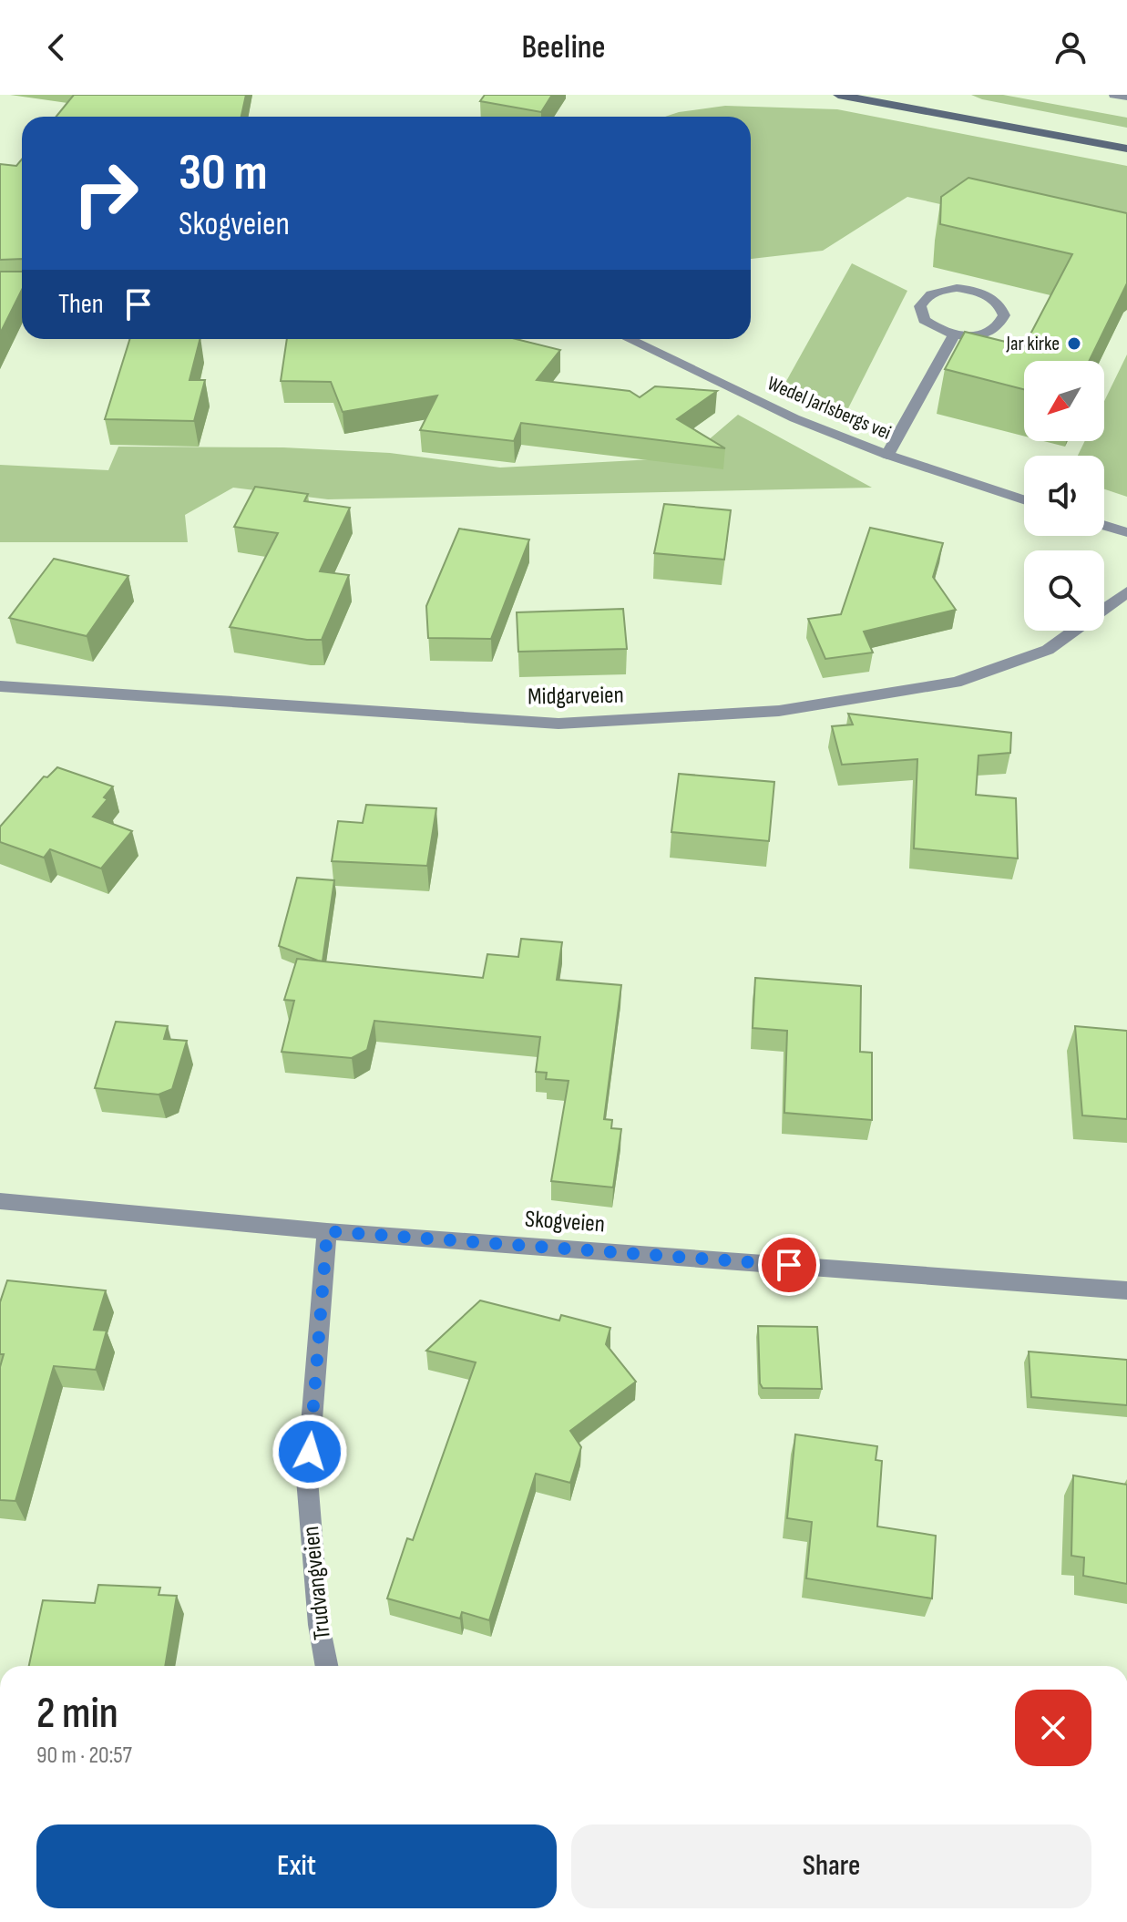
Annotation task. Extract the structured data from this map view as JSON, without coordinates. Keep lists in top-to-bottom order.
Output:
{
  "streets": {
    "street": [
      "Wedel Jarlsbergs vei",
      "Midgarveien",
      "Skogveien",
      "Trudvangveien"
    ]
  },
  "crossings": [
    ["Skogveien", "Trudvangveien"]
  ],
  "places": ["Jar kirke"],
  "north": "bottom left",
  "page": {
    "header": "Beeline",
    "turn": ["30 m", "Skogveien"],
    "then": "Then",
    "heading": ["2 min", "90 m · 20:57"],
    "buttons": ["Exit", "Share"]
  }
}
